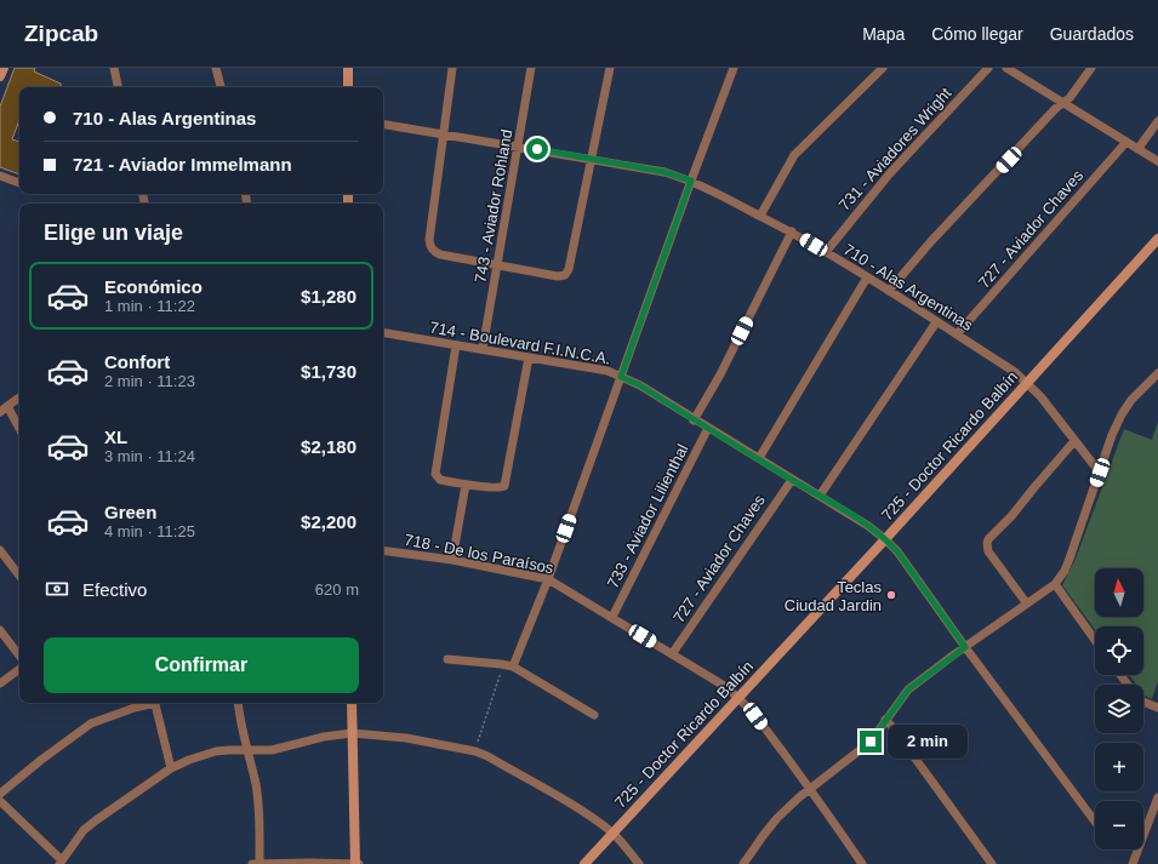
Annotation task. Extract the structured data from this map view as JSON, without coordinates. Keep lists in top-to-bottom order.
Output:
{
  "streets": {
    "street": [
      "731 - Aviadores Wright",
      "743 - Aviador Rohland",
      "727 - Aviador Chaves",
      "710 - Alas Argentinas",
      "714 - Boulevard F.I.N.C.A.",
      "725 - Doctor Ricardo Balbín",
      "733 - Aviador Lilienthal",
      "718 - De los Paraísos"
    ]
  },
  "crossings": [
    ["731 - Aviadores Wright", "710 - Alas Argentinas"],
    ["743 - Aviador Rohland", "710 - Alas Argentinas"],
    ["743 - Aviador Rohland", "714 - Boulevard F.I.N.C.A."],
    ["727 - Aviador Chaves", "710 - Alas Argentinas"],
    ["727 - Aviador Chaves", "714 - Boulevard F.I.N.C.A."],
    ["727 - Aviador Chaves", "718 - De los Paraísos"],
    ["710 - Alas Argentinas", "725 - Doctor Ricardo Balbín"],
    ["714 - Boulevard F.I.N.C.A.", "725 - Doctor Ricardo Balbín"],
    ["714 - Boulevard F.I.N.C.A.", "733 - Aviador Lilienthal"],
    ["725 - Doctor Ricardo Balbín", "718 - De los Paraísos"],
    ["733 - Aviador Lilienthal", "718 - De los Paraísos"]
  ],
  "places": ["Teclas Ciudad Jardin"],
  "north": "top",
  "page": {
    "header": "Zipcab",
    "nav": ["Mapa", "Cómo llegar", "Guardados"],
    "banner": ["710 - Alas Argentinas", "721 - Aviador Immelmann"],
    "heading": "Elige un viaje",
    "list": [
      {
        "name": "Económico",
        "note": "1 min · 11:22",
        "value": "$1,280"
      },
      {
        "name": "Confort",
        "note": "2 min · 11:23",
        "value": "$1,730"
      },
      {
        "name": "XL",
        "note": "3 min · 11:24",
        "value": "$2,180"
      },
      {
        "name": "Green",
        "note": "4 min · 11:25",
        "value": "$2,200"
      }
    ],
    "pay": ["Efectivo", "620 m"],
    "map_buttons": ["+", "−"],
    "buttons": "Confirmar",
    "bubble": "2 min"
  }
}
